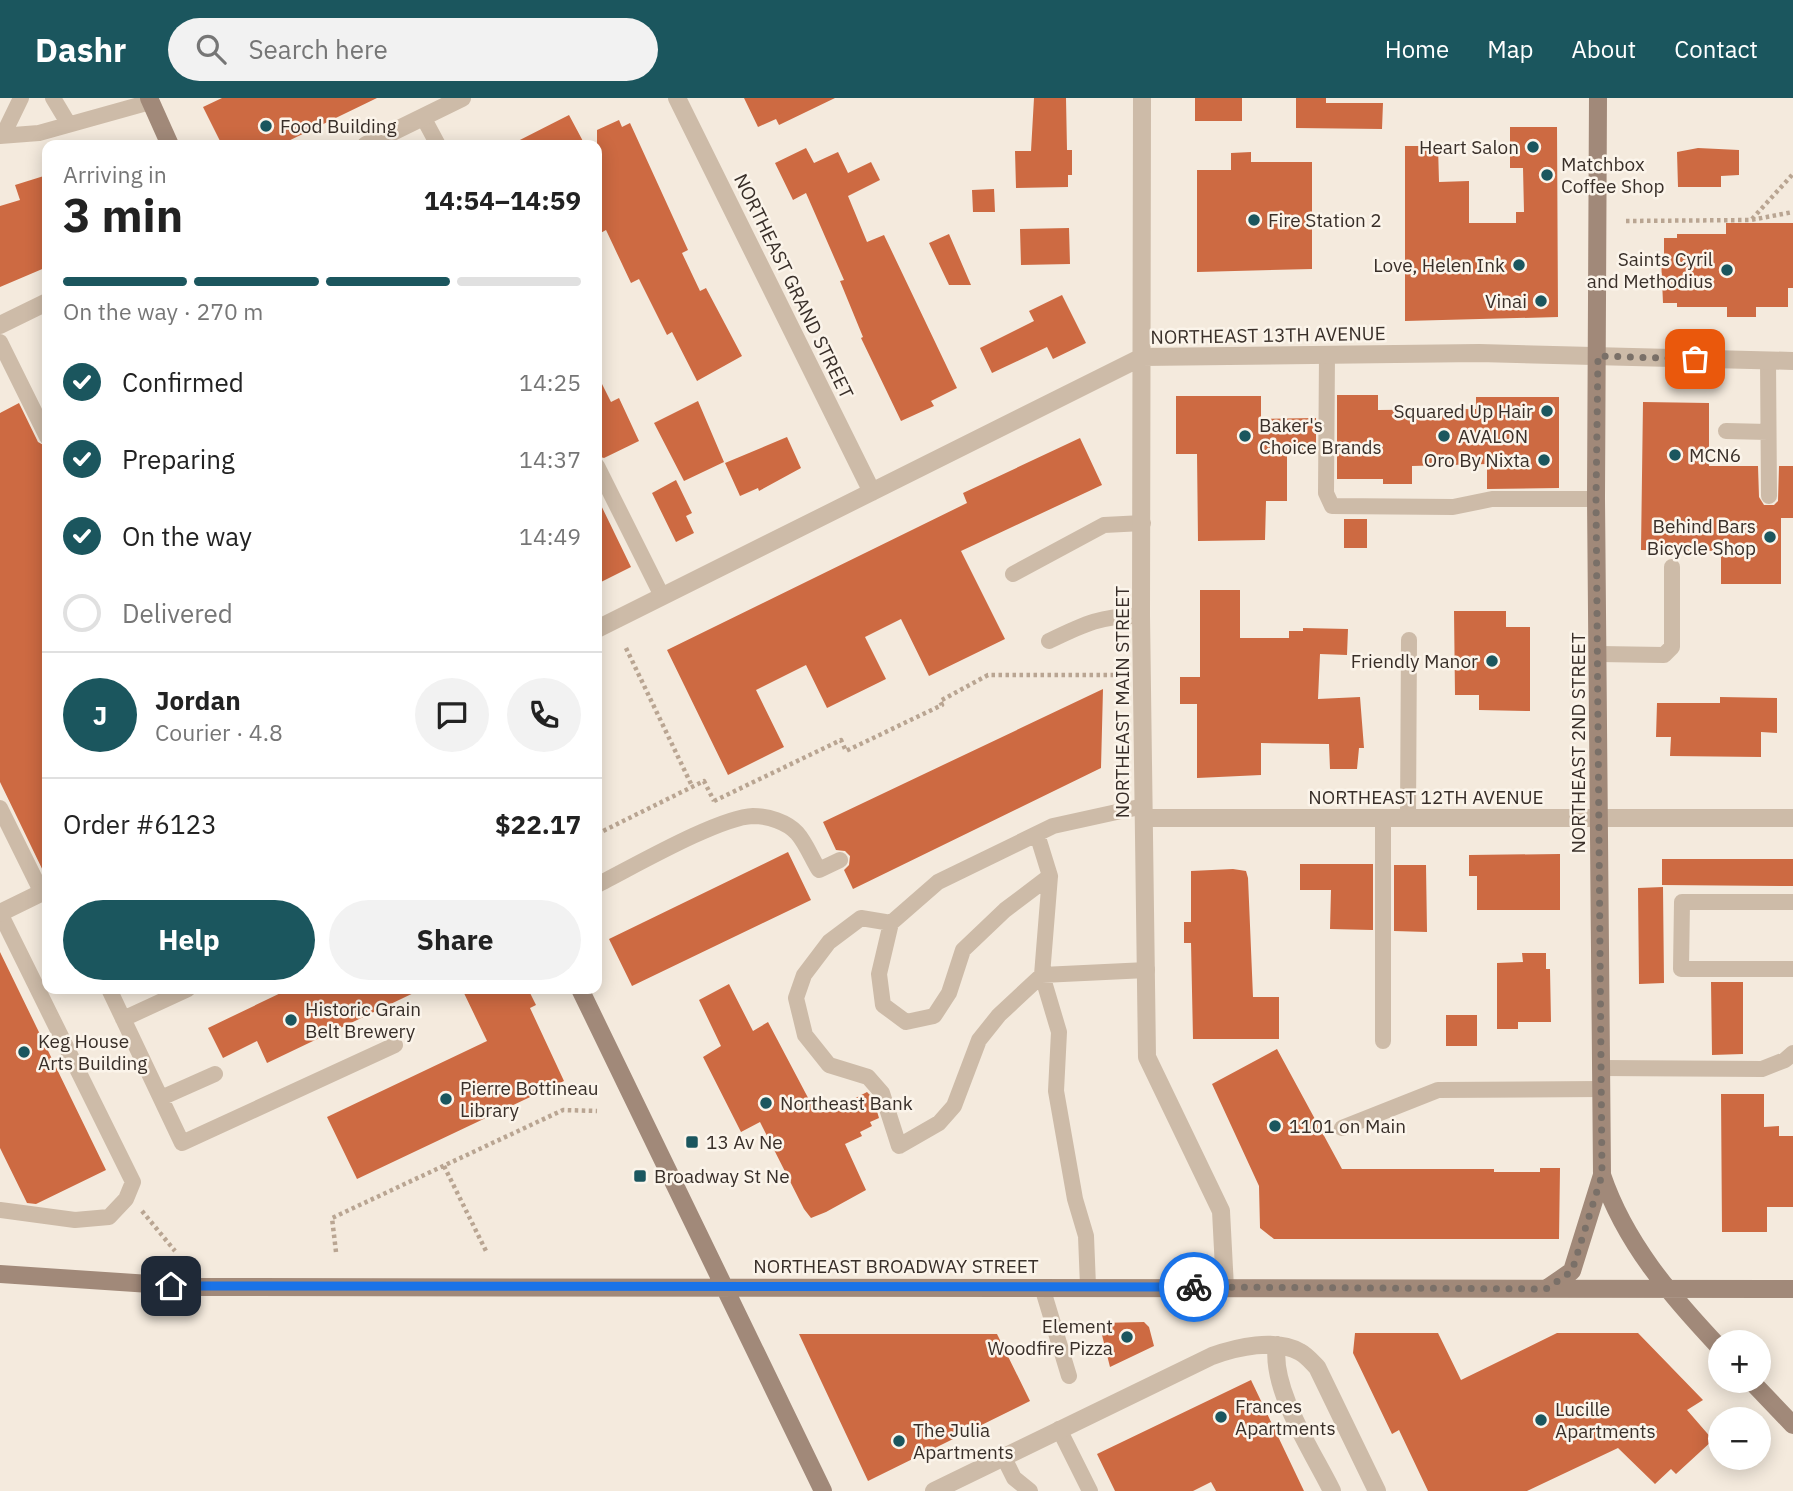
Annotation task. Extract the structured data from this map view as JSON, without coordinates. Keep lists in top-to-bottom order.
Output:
{
  "streets": {
    "street": [
      "NORTHEAST GRAND STREET",
      "NORTHEAST 13TH AVENUE",
      "NORTHEAST MAIN STREET",
      "NORTHEAST 2ND STREET",
      "NORTHEAST 12TH AVENUE",
      "NORTHEAST BROADWAY STREET"
    ]
  },
  "crossings": [
    ["NORTHEAST GRAND STREET", "NORTHEAST 13TH AVENUE"],
    ["NORTHEAST 13TH AVENUE", "NORTHEAST MAIN STREET"],
    ["NORTHEAST 13TH AVENUE", "NORTHEAST 2ND STREET"],
    ["NORTHEAST MAIN STREET", "NORTHEAST 12TH AVENUE"],
    ["NORTHEAST MAIN STREET", "NORTHEAST BROADWAY STREET"],
    ["NORTHEAST 2ND STREET", "NORTHEAST 12TH AVENUE"],
    ["NORTHEAST 2ND STREET", "NORTHEAST BROADWAY STREET"]
  ],
  "places": {
    "other": [
      "Food Building",
      "Heart Salon",
      "Matchbox Coffee Shop",
      "Fire Station 2",
      "Love, Helen Ink",
      "Saints Cyril and Methodius",
      "Vinai",
      "Squared Up Hair",
      "Baker's Choice Brands",
      "AVALON",
      "MCN6",
      "Oro By Nixta",
      "Behind Bars Bicycle Shop",
      "Friendly Manor",
      "Historic Grain Belt Brewery",
      "Keg House Arts Building",
      "Pierre Bottineau Library",
      "Northeast Bank",
      "1101 on Main",
      "Element Woodfire Pizza",
      "Frances Apartments",
      "Lucille Apartments",
      "The Julia Apartments"
    ],
    "transit": ["13 Av Ne", "Broadway St Ne"]
  },
  "page": {
    "header": "Dashr",
    "search": "Search here",
    "nav": [
      "Home",
      "Map",
      "About",
      "Contact"
    ],
    "heading": ["3 min", "Arriving in", "14:54–14:59"],
    "panel": [
      "Jordan",
      "Courier · 4.8",
      "Order #6123",
      "$22.17"
    ],
    "bar": "On the way · 270 m",
    "list": [
      ["Confirmed", "14:25"],
      ["Preparing", "14:37"],
      ["On the way", "14:49"],
      "Delivered"
    ],
    "round": "J",
    "buttons": ["Help", "Share"],
    "map_buttons": ["+", "−"]
  }
}
